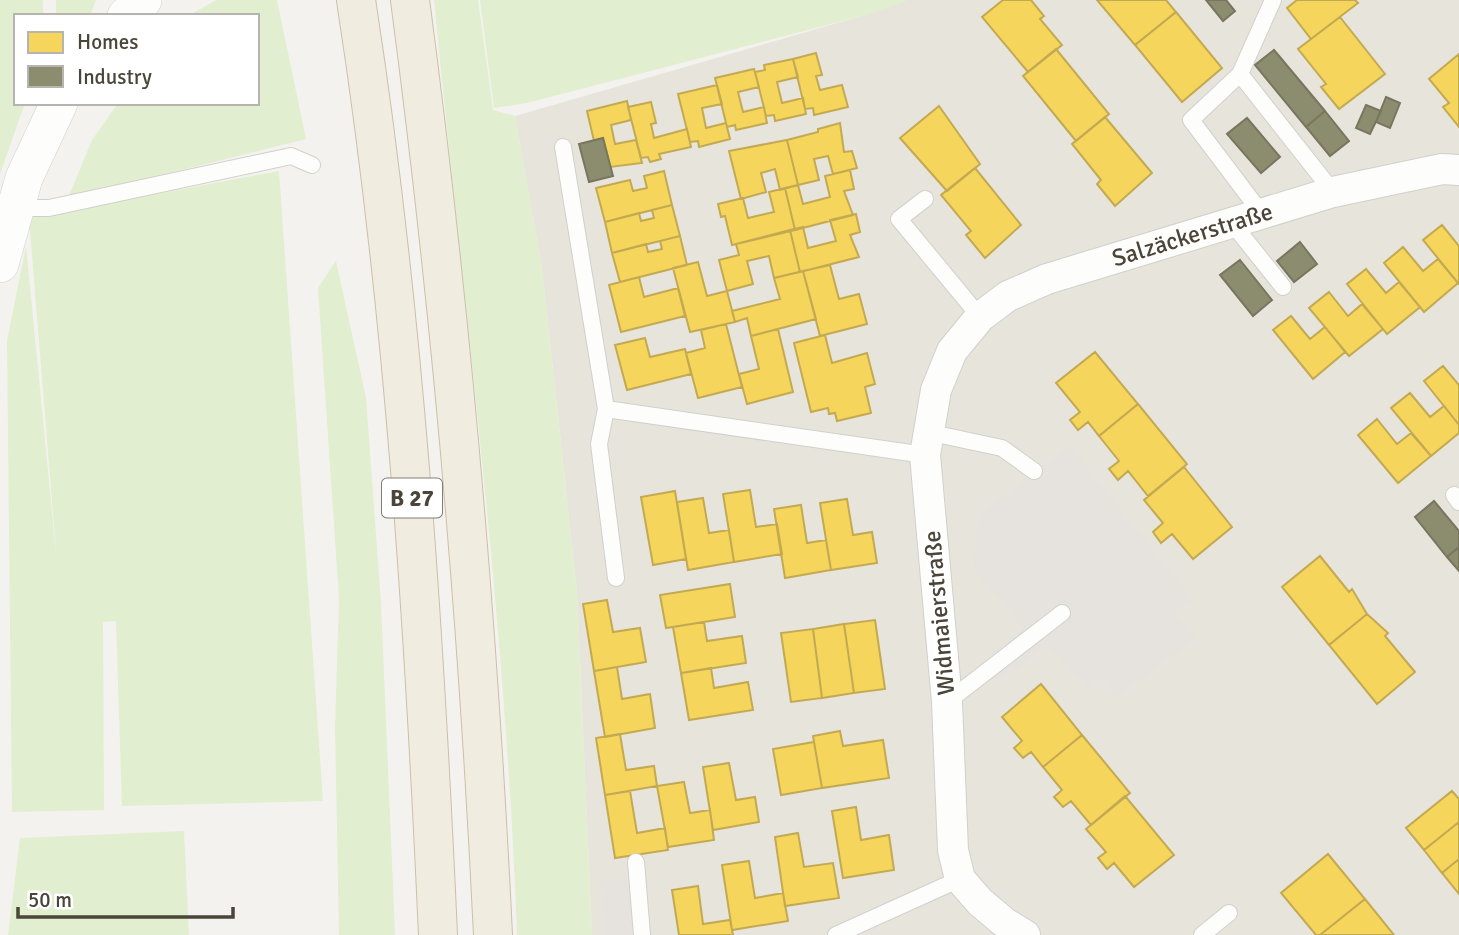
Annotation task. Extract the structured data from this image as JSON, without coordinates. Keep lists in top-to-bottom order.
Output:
{
  "streets": {
    "highway": ["B 27"],
    "street": ["Salzäckerstraße", "Widmaierstraße"]
  },
  "crossings": [
    ["Salzäckerstraße", "Widmaierstraße"]
  ],
  "legend": ["Homes", "Industry"],
  "scale_bar": "50 m"
}
